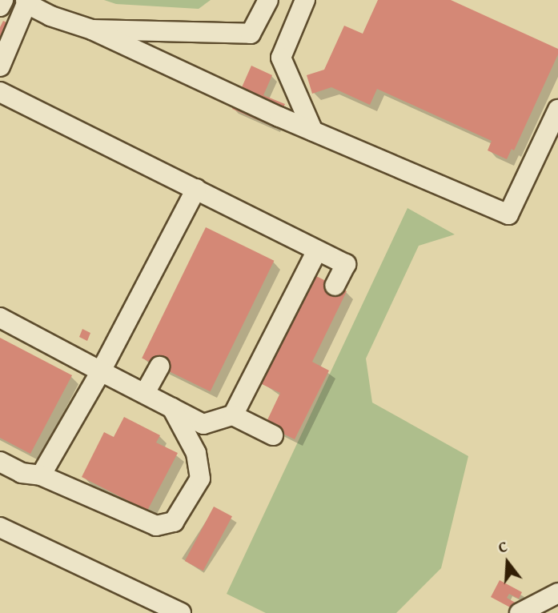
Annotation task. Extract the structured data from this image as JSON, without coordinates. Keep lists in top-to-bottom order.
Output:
{
  "north": "top"
}
